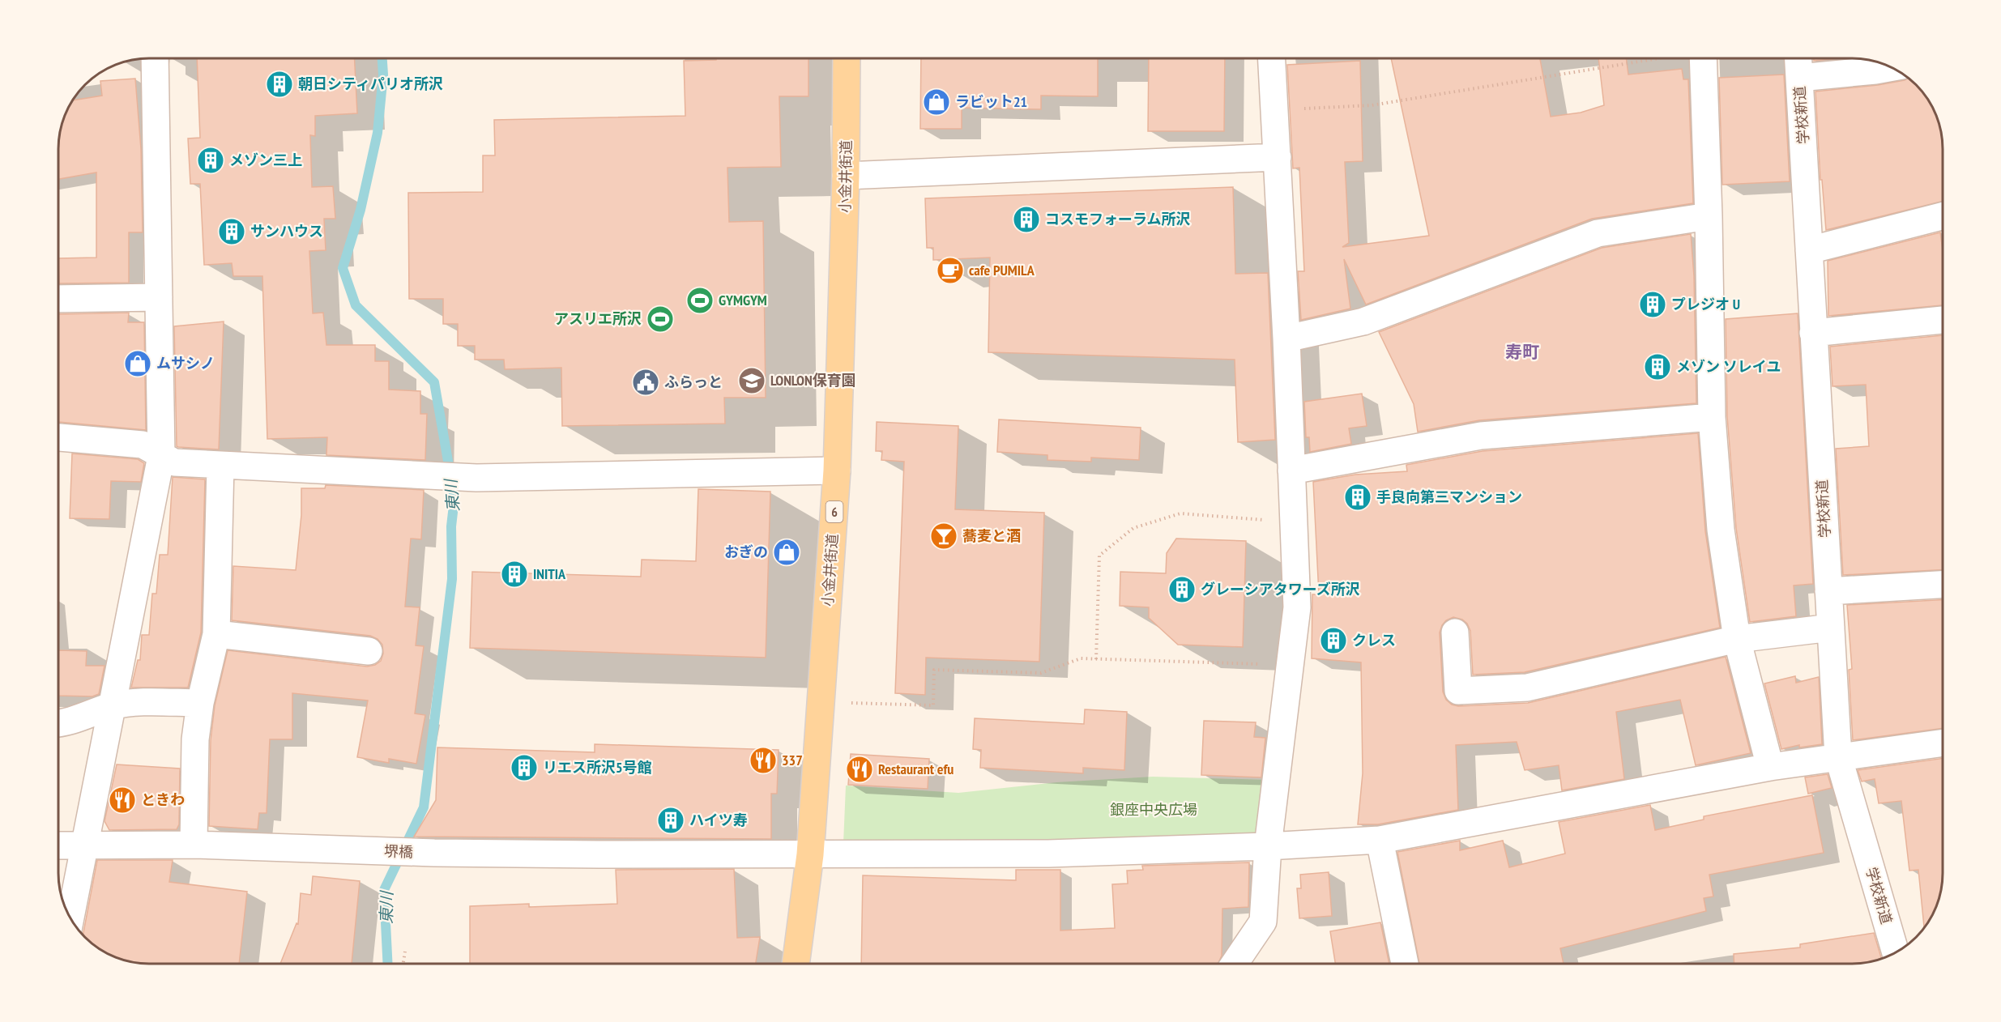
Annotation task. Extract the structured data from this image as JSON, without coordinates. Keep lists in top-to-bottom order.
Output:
{
  "streets": {
    "main road": ["小金井街道", "6"],
    "street": ["学校新道", "堺橋"]
  },
  "crossings": [
    ["学校新道", "堺橋"],
    ["小金井街道", "堺橋"]
  ],
  "districts": ["寿町"],
  "water": ["東川"],
  "parks": ["銀座中央広場"],
  "places": {
    "building": [
      "朝日シティパリオ所沢",
      "メゾン三上",
      "コスモフォーラム所沢",
      "サンハウス",
      "プレジオ U",
      "メゾン ソレイユ",
      "手良向第三マンション",
      "INITIA",
      "グレーシアタワーズ所沢",
      "クレス",
      "リエス所沢5号館",
      "ハイツ寿"
    ],
    "shop": ["ラビット21", "ムサシノ", "おぎの"],
    "cafe": ["cafe PUMILA"],
    "sports": ["GYMGYM", "アスリエ所沢"],
    "school or university": ["LONLON保育園"],
    "public building": ["ふらっと"],
    "bar": ["蕎麦と酒"],
    "restaurant": ["337", "Restaurant efu", "ときわ"]
  }
}
